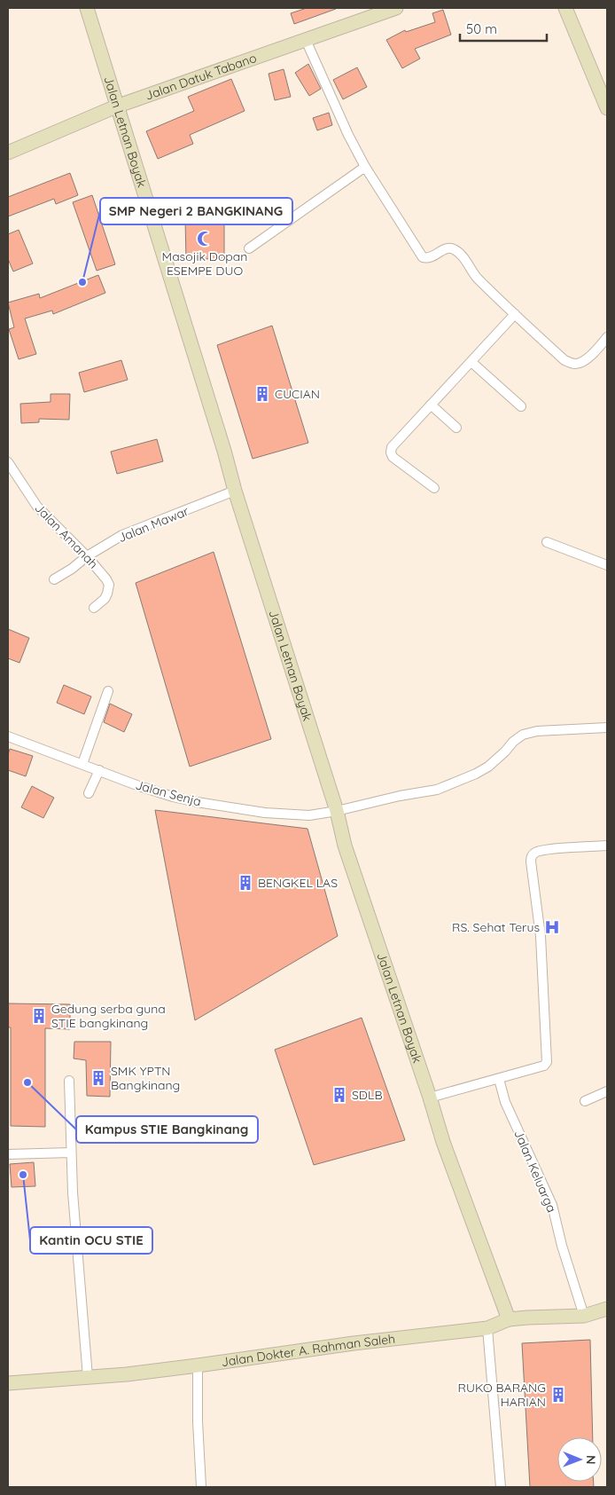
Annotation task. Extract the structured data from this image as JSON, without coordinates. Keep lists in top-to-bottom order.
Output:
{
  "streets": {
    "street": [
      "Jalan Datuk Tabano",
      "Jalan Letnan Boyak",
      "Jalan Mawar",
      "Jalan Amanah",
      "Jalan Senja",
      "Jalan Keluarga",
      "Jalan Dokter A. Rahman Saleh"
    ]
  },
  "crossings": [
    ["Jalan Datuk Tabano", "Jalan Letnan Boyak"],
    ["Jalan Letnan Boyak", "Jalan Mawar"],
    ["Jalan Letnan Boyak", "Jalan Senja"],
    ["Jalan Letnan Boyak", "Jalan Dokter A. Rahman Saleh"],
    ["Jalan Mawar", "Jalan Amanah"],
    ["Jalan Keluarga", "Jalan Dokter A. Rahman Saleh"]
  ],
  "places": {
    "mosque": ["Masojik Dopan ESEMPE DUO"],
    "other": ["SMP Negeri 2 BANGKINANG", "Kampus STIE Bangkinang", "Kantin OCU STIE"],
    "building": [
      "CUCIAN",
      "BENGKEL LAS",
      "Gedung serba guna STIE bangkinang",
      "SMK YPTN Bangkinang",
      "SDLB",
      "RUKO BARANG HARIAN"
    ],
    "hospital": ["RS. Sehat Terus"]
  },
  "scale_bar": "50 m",
  "north": "right"
}
